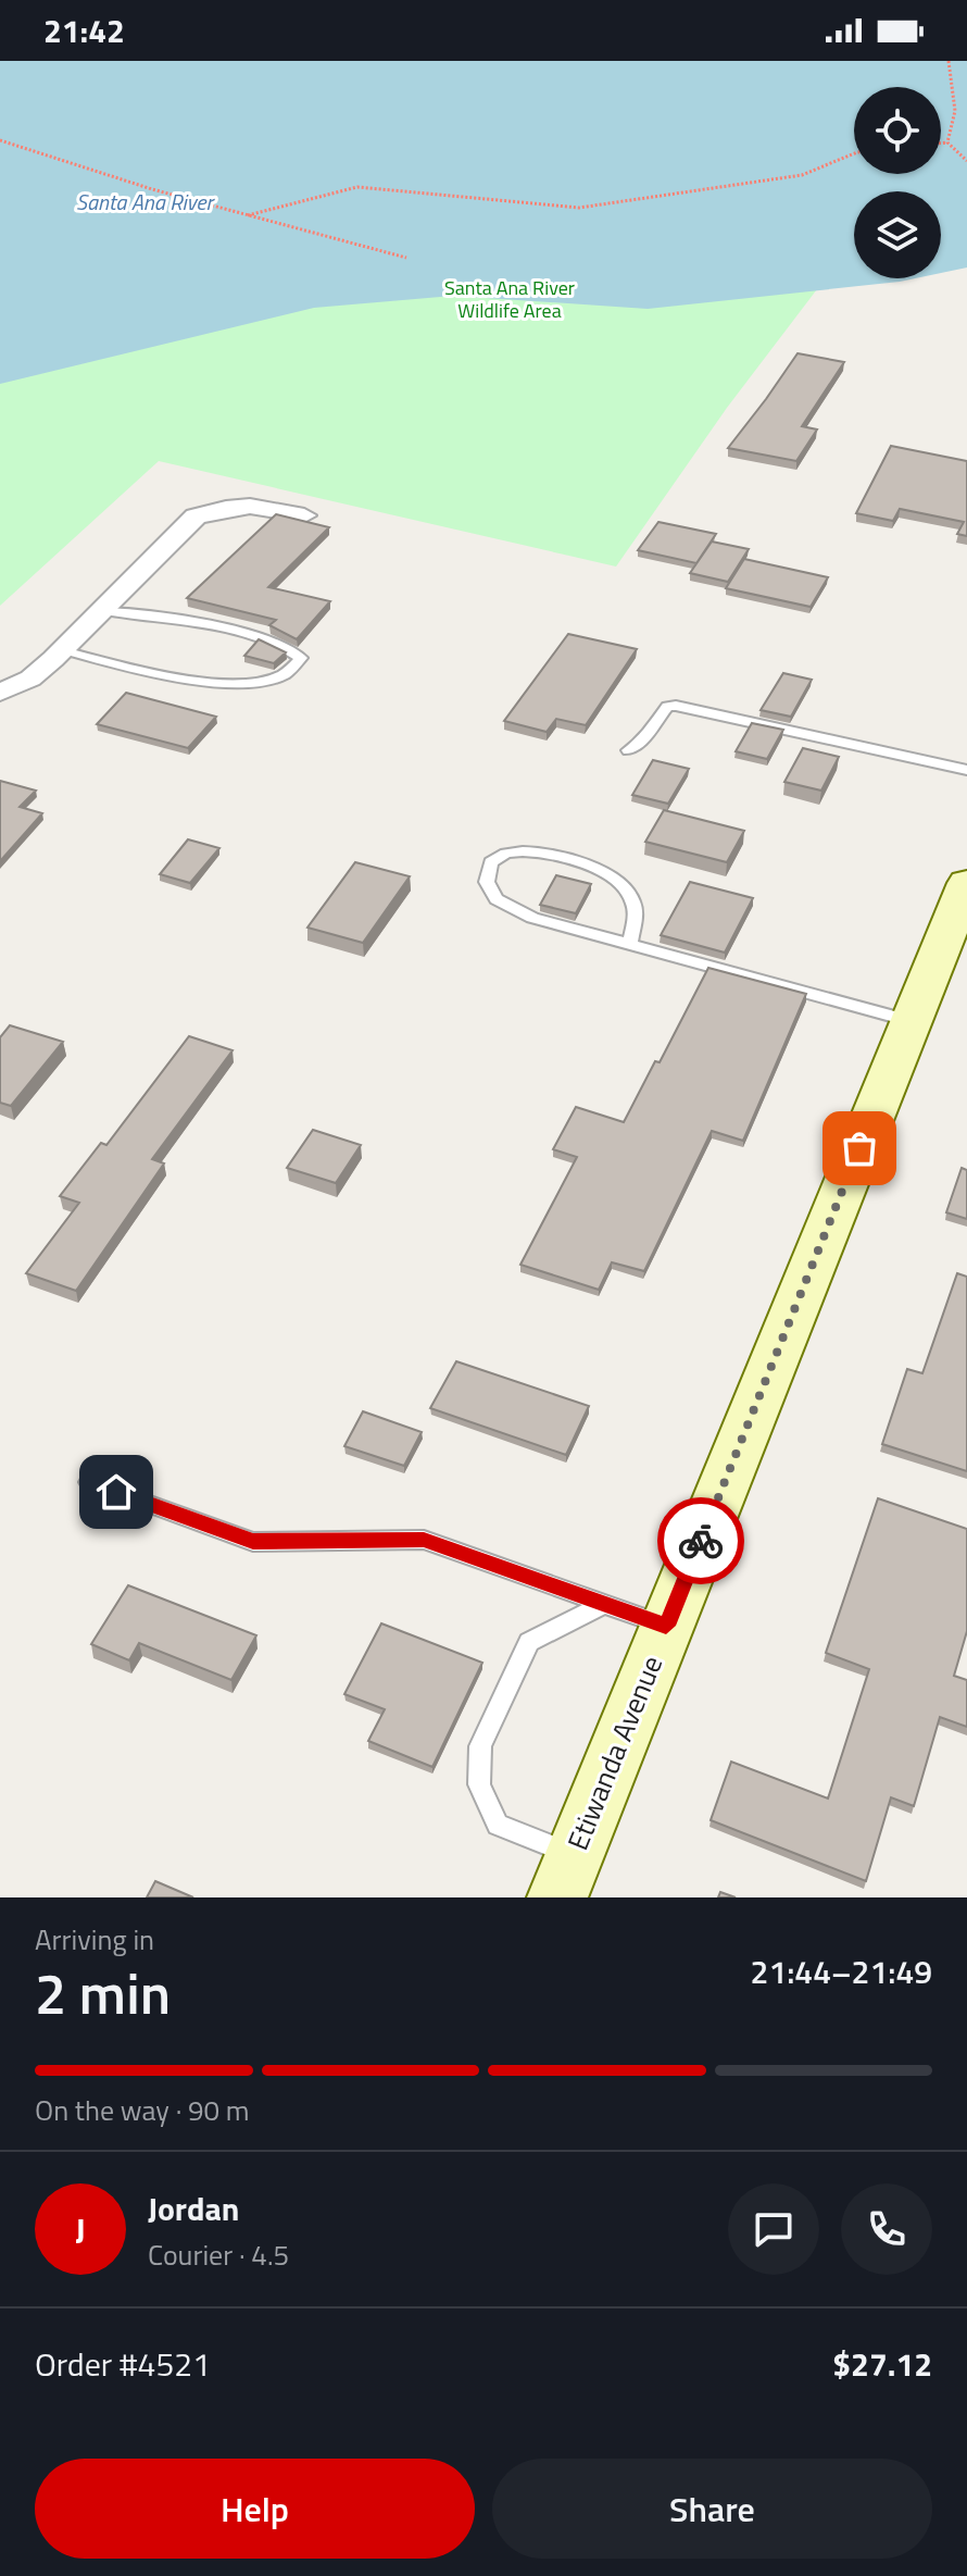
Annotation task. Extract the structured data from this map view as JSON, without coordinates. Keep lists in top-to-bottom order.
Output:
{
  "streets": {
    "street": ["Etiwanda Avenue"]
  },
  "water": ["Santa Ana River"],
  "parks": ["Santa Ana River Wildlife Area"],
  "page": {
    "status": "21:42",
    "heading": ["2 min", "Arriving in", "21:44–21:49"],
    "panel": [
      "Jordan",
      "Courier · 4.5",
      "Order #4521",
      "$27.12"
    ],
    "bar": "On the way · 90 m",
    "round": "J",
    "buttons": ["Help", "Share"]
  }
}
